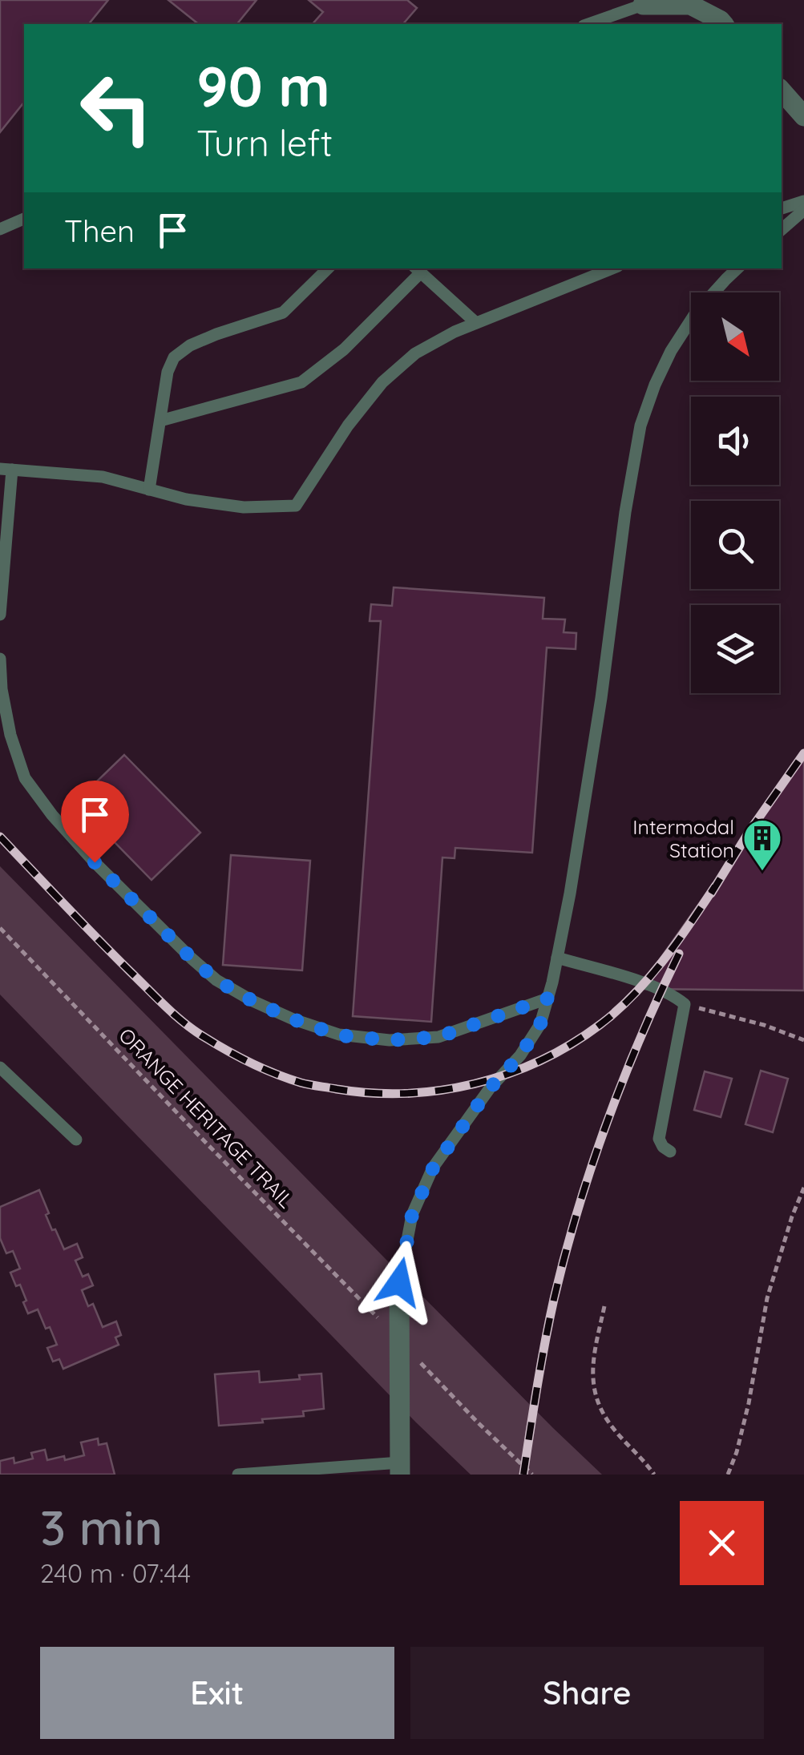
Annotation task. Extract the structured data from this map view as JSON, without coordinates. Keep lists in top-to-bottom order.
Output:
{
  "streets": {
    "path": ["ORANGE HERITAGE TRAIL"]
  },
  "places": {
    "building": ["Intermodal Station"]
  },
  "north": "bottom right",
  "page": {
    "turn": ["90 m", "Turn left"],
    "then": "Then",
    "heading": ["3 min", "240 m · 07:44"],
    "buttons": ["Exit", "Share"]
  }
}
